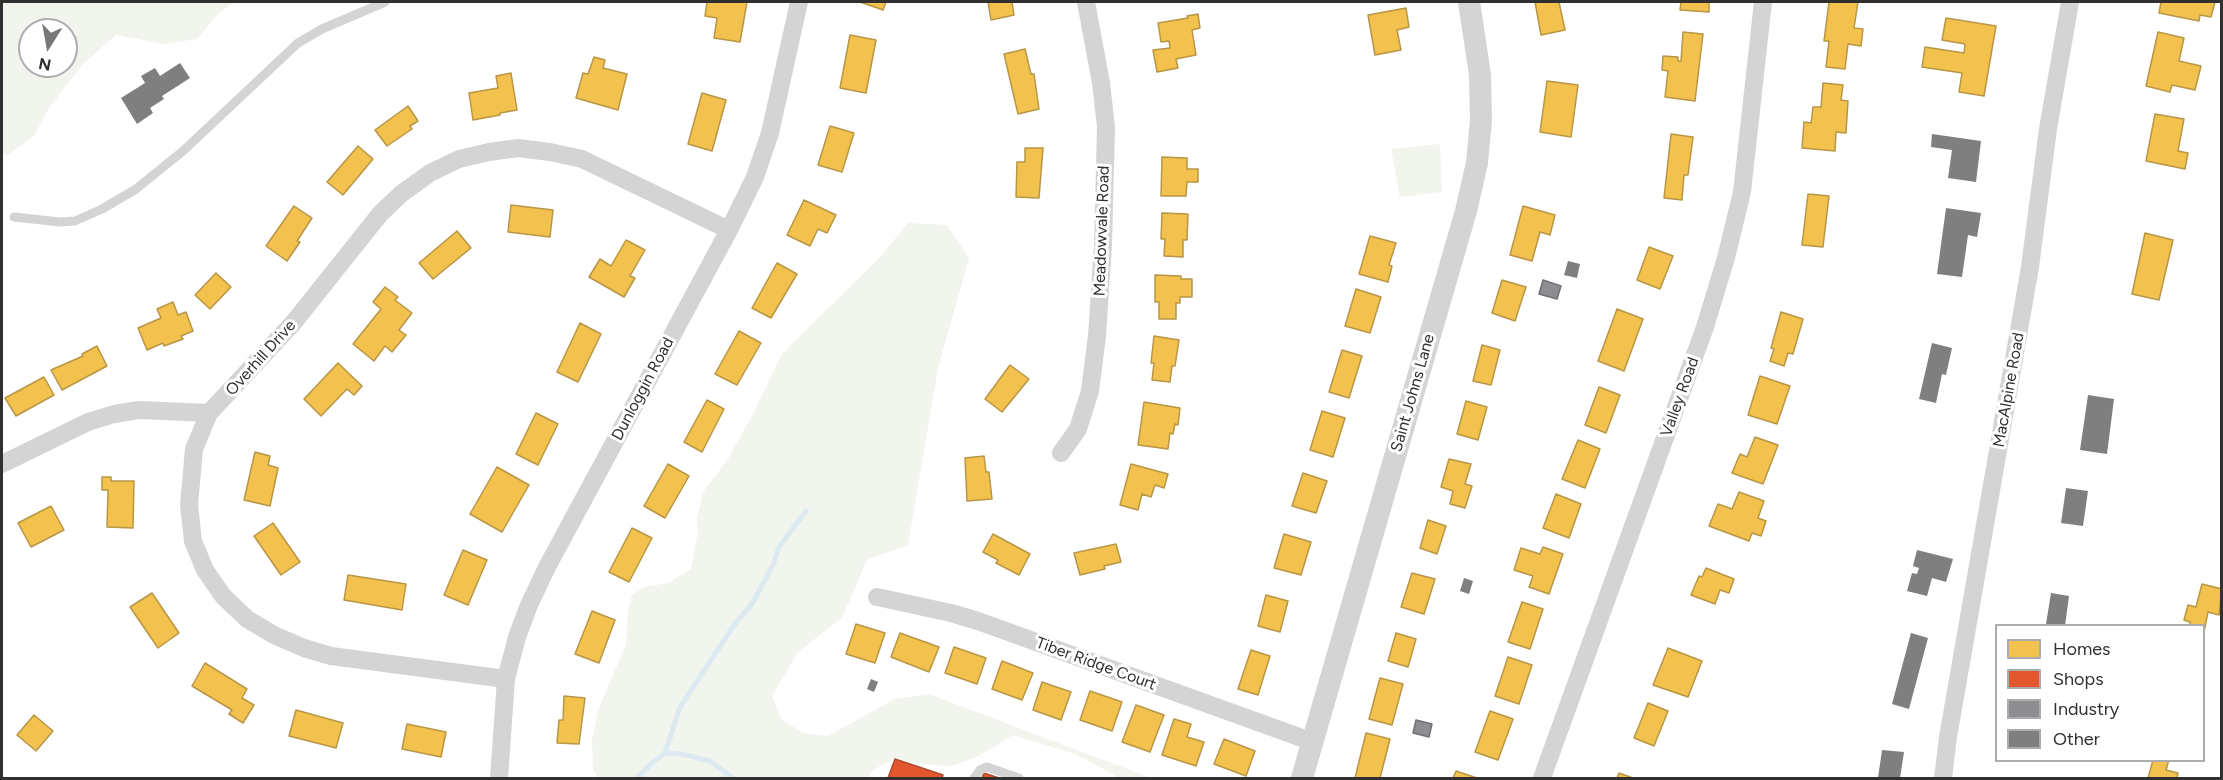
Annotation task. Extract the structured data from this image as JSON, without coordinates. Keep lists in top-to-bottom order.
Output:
{
  "streets": {
    "street": [
      "Meadowvale Road",
      "Overhill Drive",
      "Dunloggin Road",
      "MacAlpine Road",
      "Saint Johns Lane",
      "Valley Road",
      "Tiber Ridge Court"
    ]
  },
  "crossings": [
    ["Overhill Drive", "Dunloggin Road"],
    ["Saint Johns Lane", "Tiber Ridge Court"]
  ],
  "legend": [
    "Homes",
    "Shops",
    "Industry",
    "Other"
  ],
  "north": "bottom"
}
